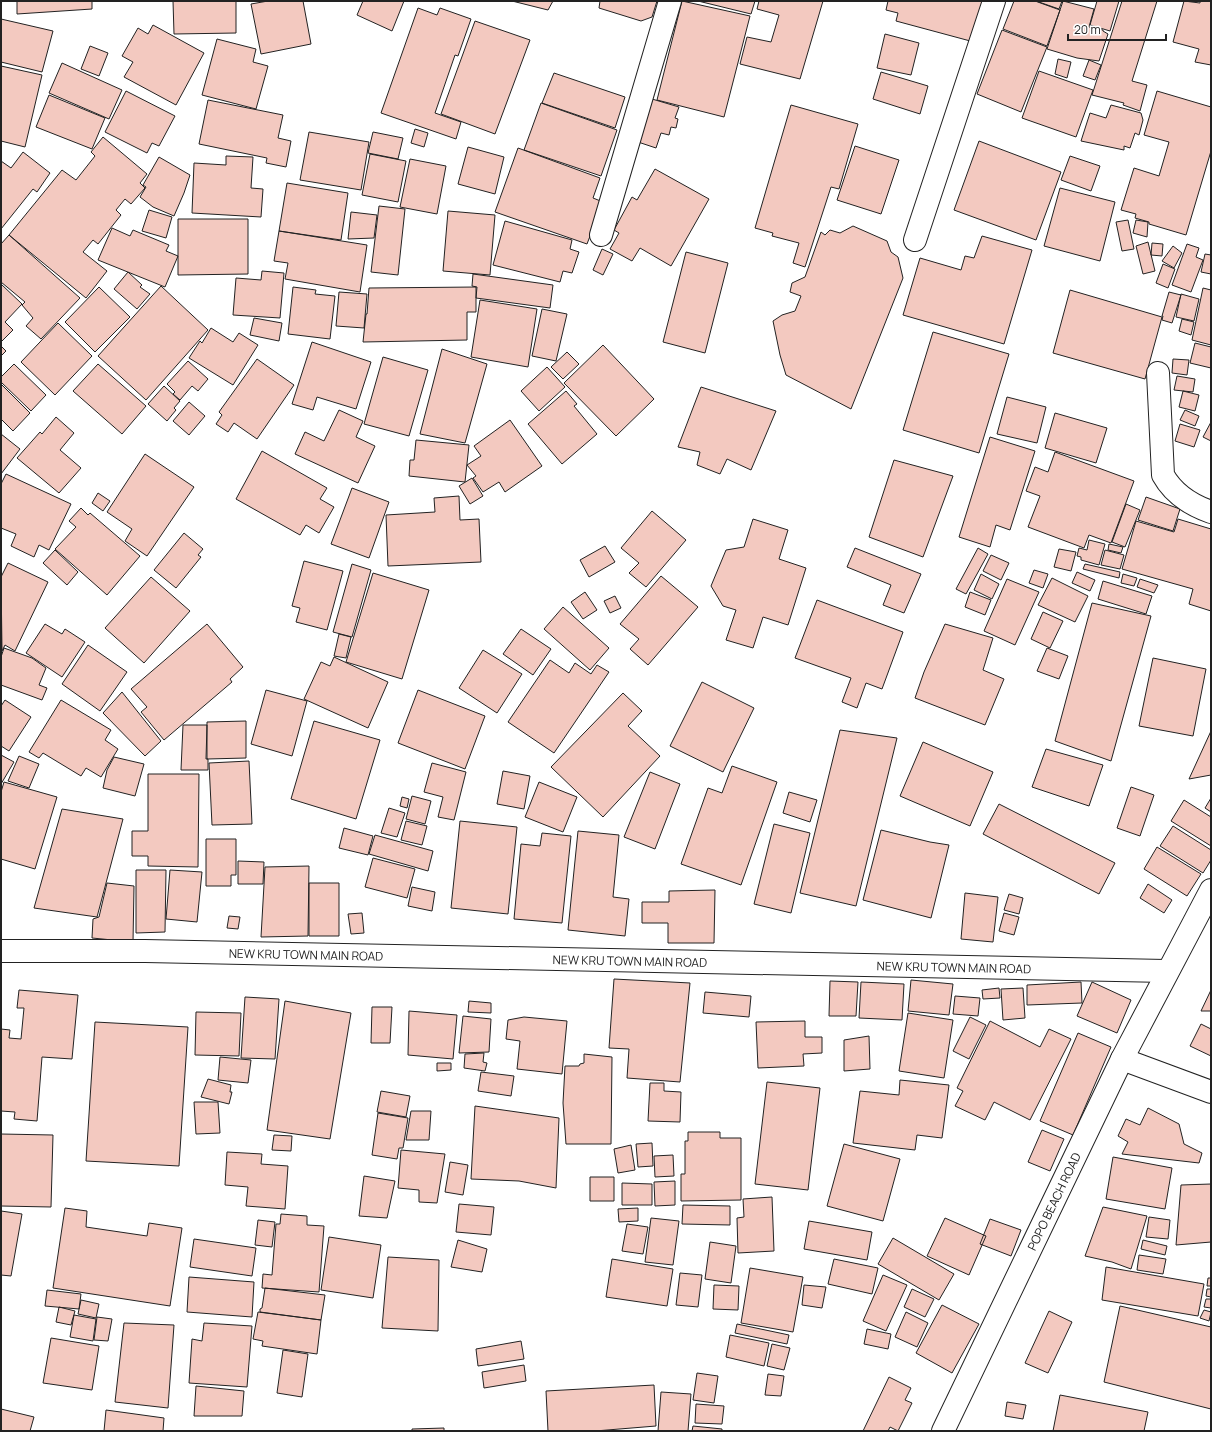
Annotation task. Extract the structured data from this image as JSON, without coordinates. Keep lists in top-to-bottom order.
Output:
{
  "streets": {
    "street": ["NEW KRU TOWN MAIN ROAD", "POPO BEACH ROAD"]
  },
  "crossings": [
    ["NEW KRU TOWN MAIN ROAD", "POPO BEACH ROAD"]
  ],
  "scale_bar": "20 m"
}
